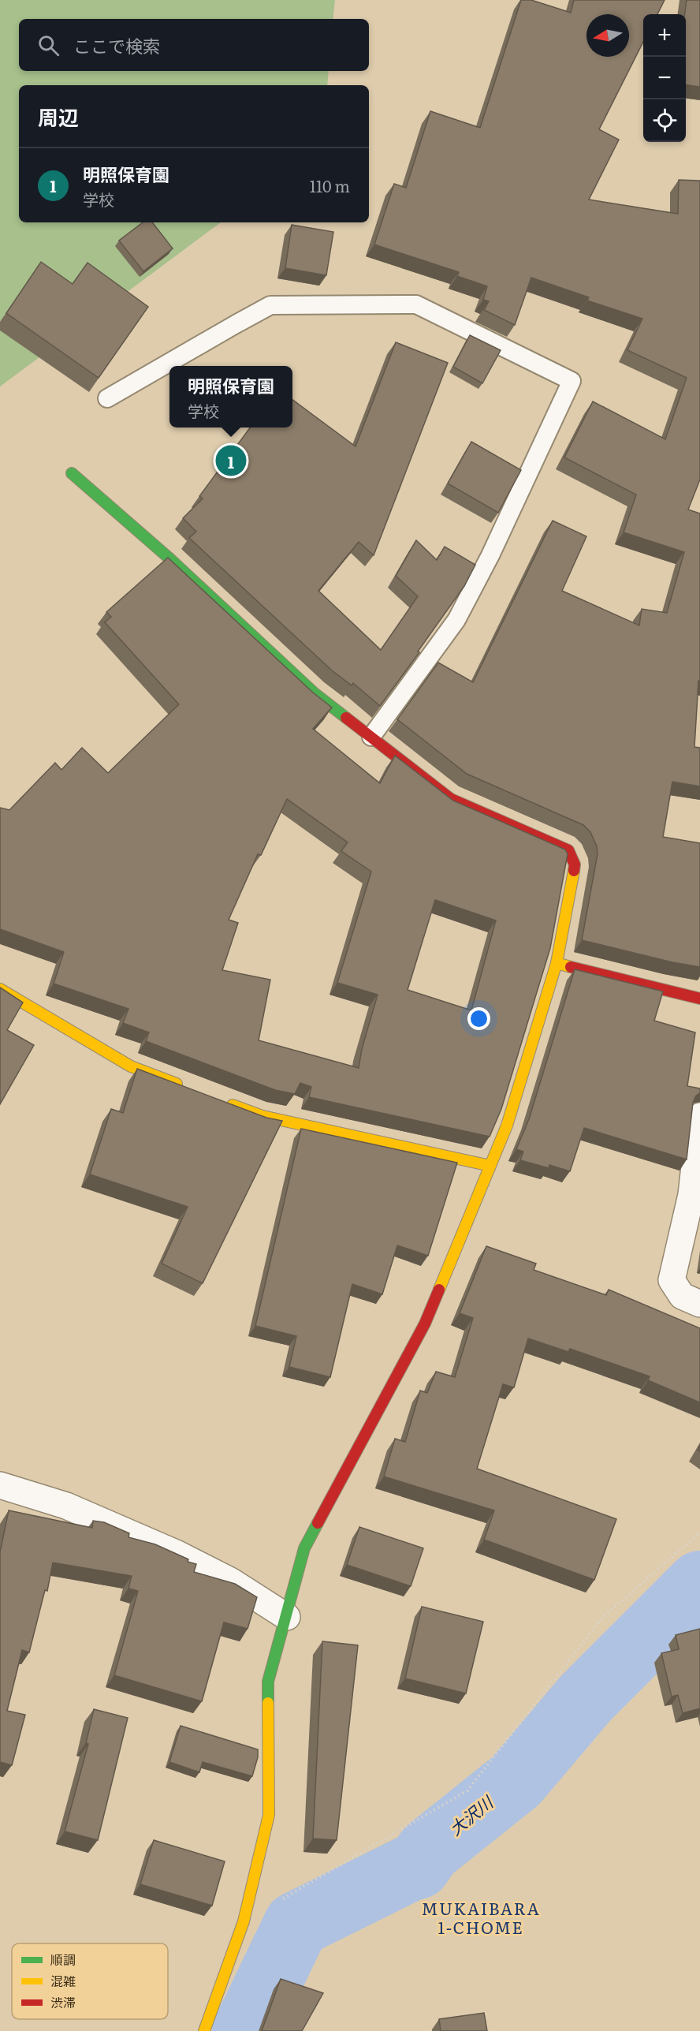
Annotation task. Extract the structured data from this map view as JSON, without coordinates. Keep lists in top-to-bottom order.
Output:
{
  "districts": ["MUKAIBARA 1-CHOME"],
  "water": ["大沢川"],
  "legend": ["順調", "混雑", "渋滞"],
  "north": "left",
  "page": {
    "map_buttons": ["+", "−"],
    "search": "ここで検索",
    "heading": "周辺",
    "list": [
      {
        "mark": "1",
        "name": "明照保育園",
        "note": "学校",
        "value": "110 m"
      }
    ],
    "popup": ["明照保育園", "学校"],
    "pins": "1"
  }
}
